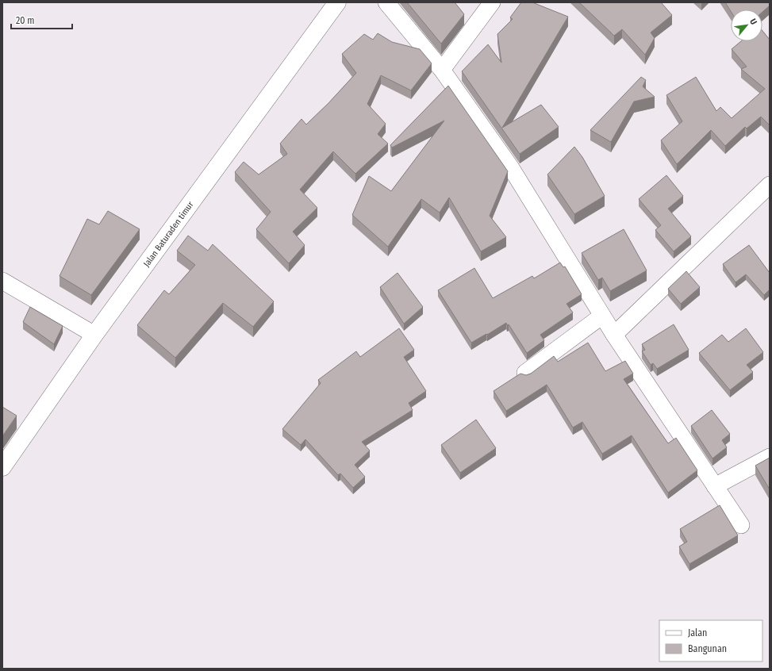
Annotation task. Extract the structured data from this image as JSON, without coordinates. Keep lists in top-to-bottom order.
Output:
{
  "streets": {
    "main road": ["Jalan Baturaden timur"]
  },
  "legend": ["Jalan", "Bangunan"],
  "scale_bar": "20 m",
  "north": "top right"
}
